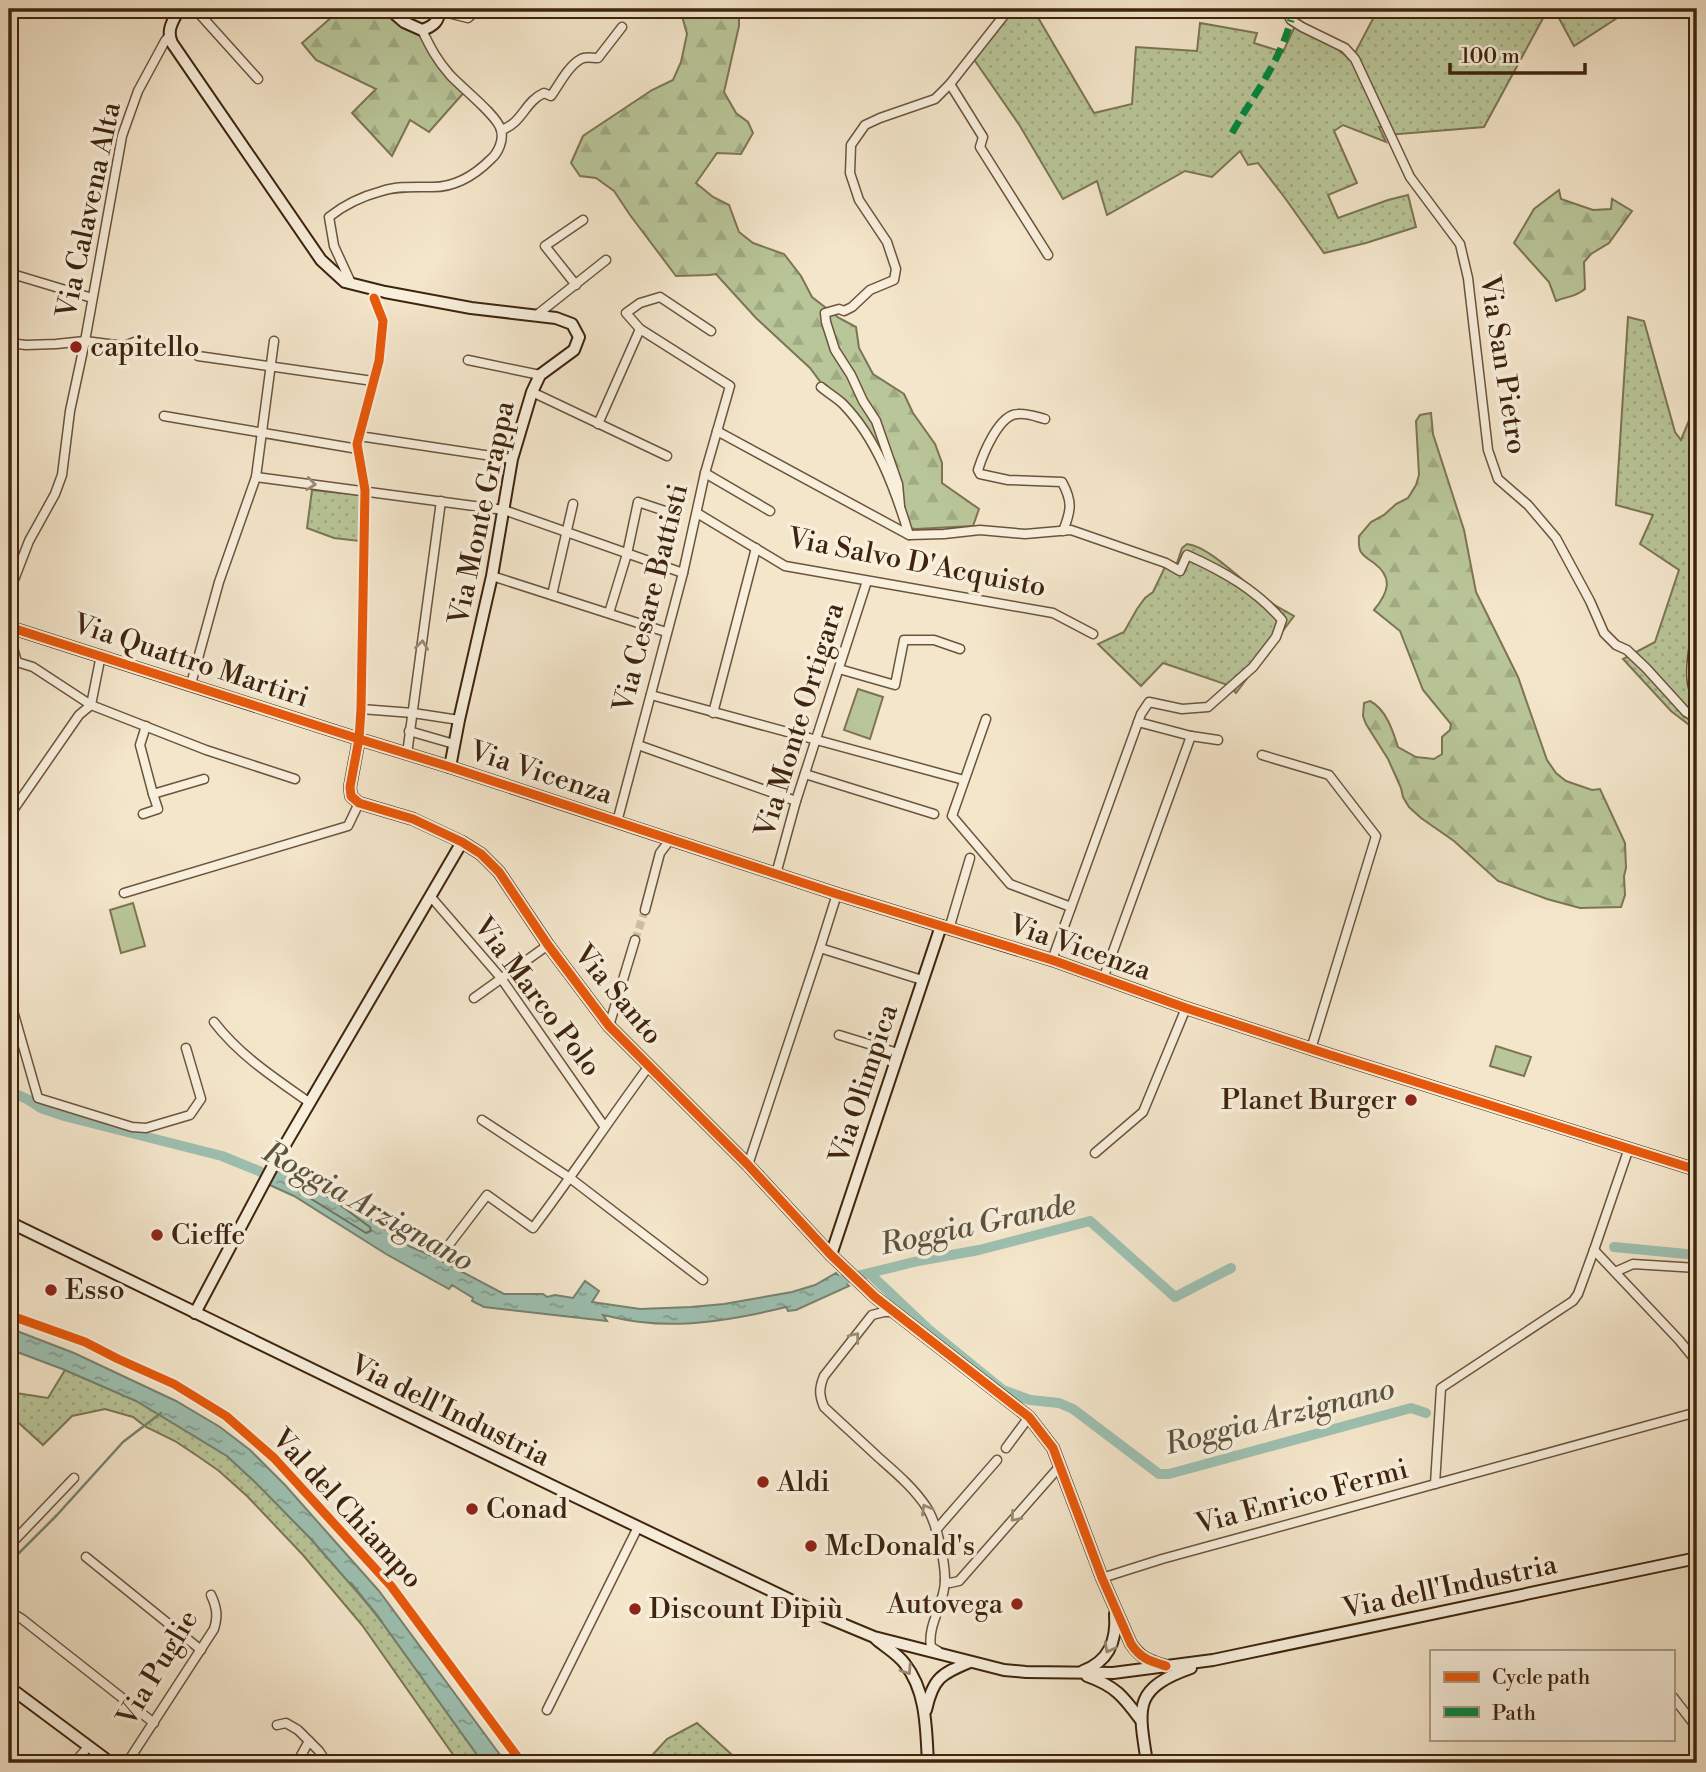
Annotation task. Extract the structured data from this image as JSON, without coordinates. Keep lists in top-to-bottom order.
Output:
{
  "streets": {
    "street": [
      "Via Calavena Alta",
      "Via San Pietro",
      "Via Monte Grappa",
      "Via Salvo D'Acquisto",
      "Via Cesare Battisti",
      "Via Quattro Martiri",
      "Via Monte Ortigara",
      "Via Vicenza",
      "Via Santo",
      "Via Marco Polo",
      "Via Olimpica",
      "Via dell'Industria",
      "Via Enrico Fermi",
      "Via Puglie"
    ],
    "cycle path": ["Val del Chiampo"]
  },
  "crossings": [
    ["Via Calavena Alta", "Via Monte Grappa"],
    ["Via Calavena Alta", "Via Quattro Martiri"],
    ["Via Monte Grappa", "Via Vicenza"],
    ["Via Salvo D'Acquisto", "Via Cesare Battisti"],
    ["Via Salvo D'Acquisto", "Via Monte Ortigara"],
    ["Via Cesare Battisti", "Via Vicenza"],
    ["Via Quattro Martiri", "Via Vicenza"],
    ["Via Monte Ortigara", "Via Vicenza"],
    ["Via Vicenza", "Via Olimpica"],
    ["Via Vicenza", "Via Enrico Fermi"],
    ["Via Santo", "Via Olimpica"],
    ["Via Santo", "Via dell'Industria"],
    ["Via Santo", "Via Enrico Fermi"]
  ],
  "water": ["Roggia Arzignano", "Roggia Grande"],
  "places": [
    "capitello",
    "Planet Burger",
    "Cieffe",
    "Esso",
    "Aldi",
    "Conad",
    "McDonald's",
    "Autovega",
    "Discount Dipiù"
  ],
  "legend": ["Cycle path", "Path"],
  "scale_bar": "100 m"
}
